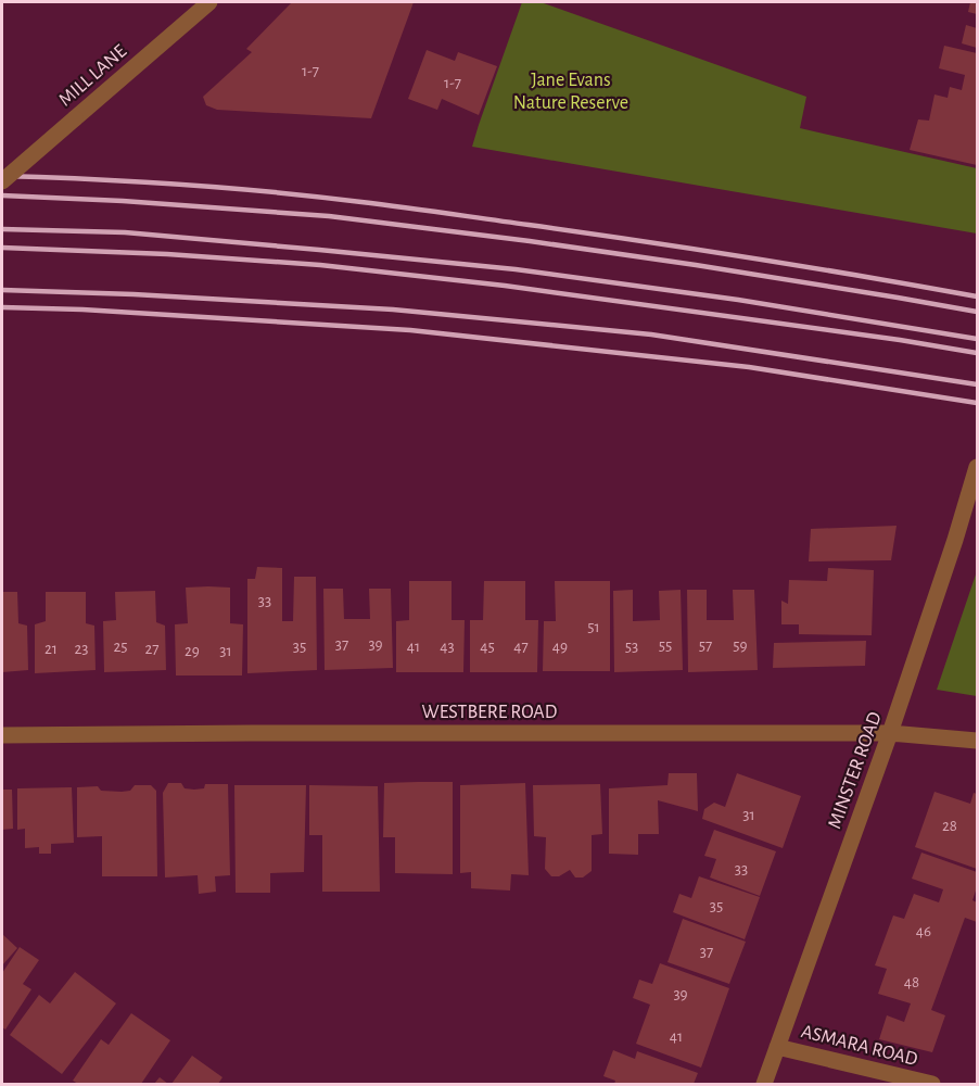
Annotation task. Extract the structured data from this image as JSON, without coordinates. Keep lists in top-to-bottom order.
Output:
{
  "streets": {
    "street": [
      "MILL LANE",
      "WESTBERE ROAD",
      "MINSTER ROAD",
      "ASMARA ROAD"
    ]
  },
  "crossings": [
    ["WESTBERE ROAD", "MINSTER ROAD"],
    ["MINSTER ROAD", "ASMARA ROAD"]
  ],
  "parks": ["Jane Evans Nature Reserve"],
  "house_numbers": [
    "1-7",
    "1-7",
    "33",
    "51",
    "37",
    "39",
    "55",
    "57",
    "59",
    "25",
    "35",
    "41",
    "43",
    "45",
    "47",
    "49",
    "53",
    "21",
    "23",
    "27",
    "29",
    "31",
    "31",
    "28",
    "33",
    "35",
    "46",
    "37",
    "48",
    "39",
    "41"
  ]
}
